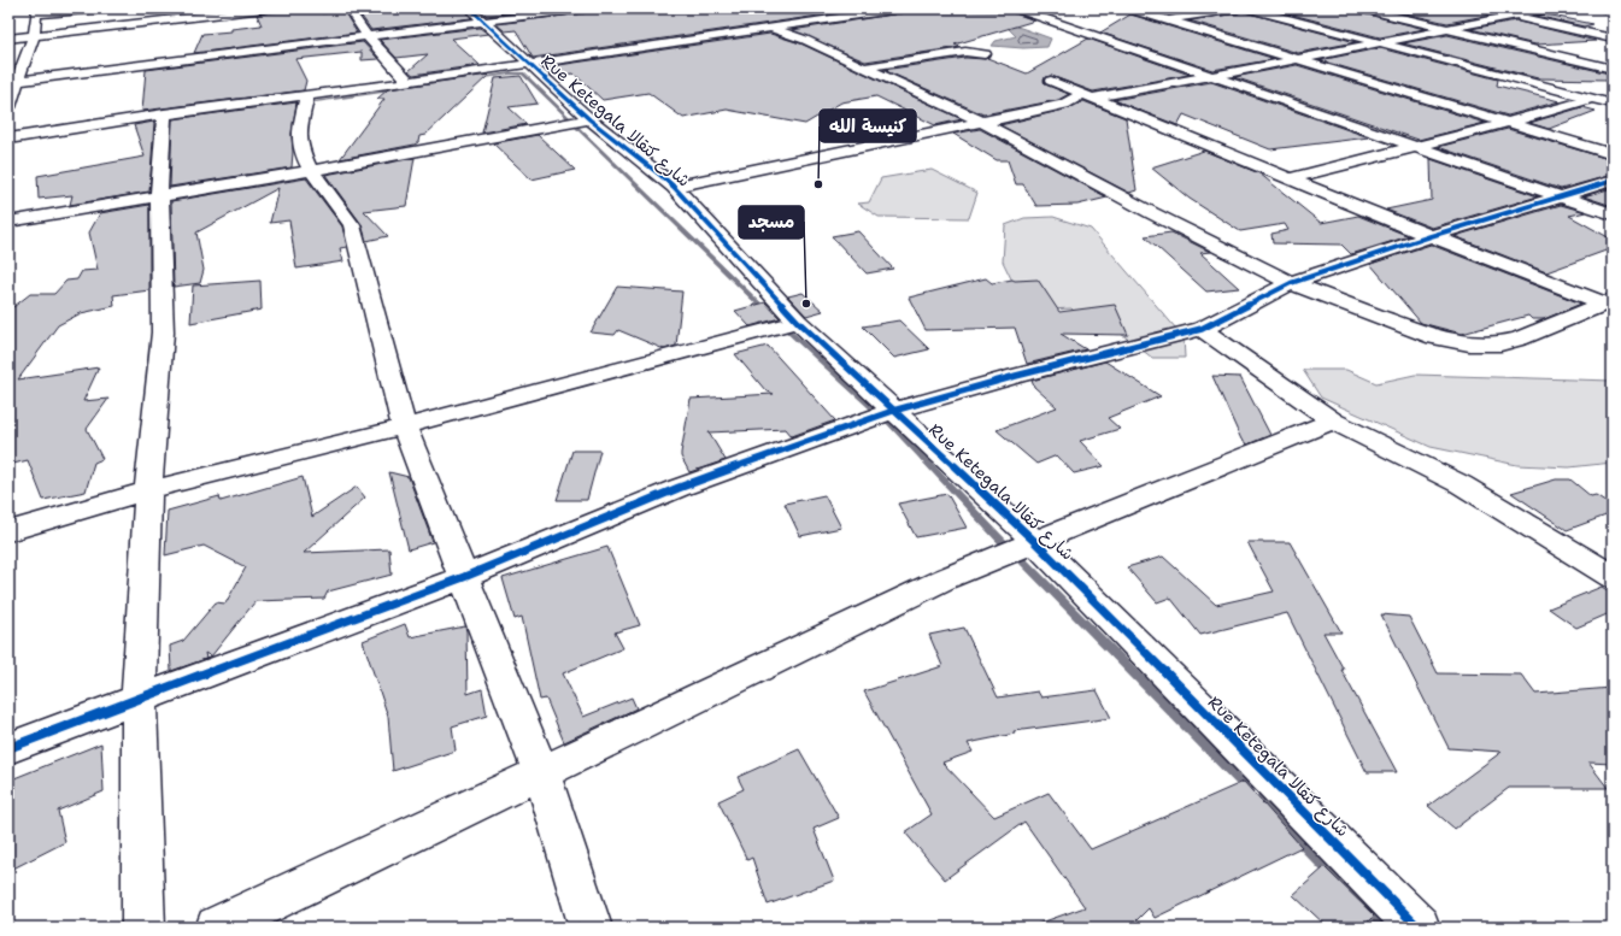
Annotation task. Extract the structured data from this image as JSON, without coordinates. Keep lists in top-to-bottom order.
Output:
{
  "streets": {
    "street": ["Rue Ketegala شارع كتقالا"]
  },
  "places": ["كنيسة الله", "مسجد"]
}
